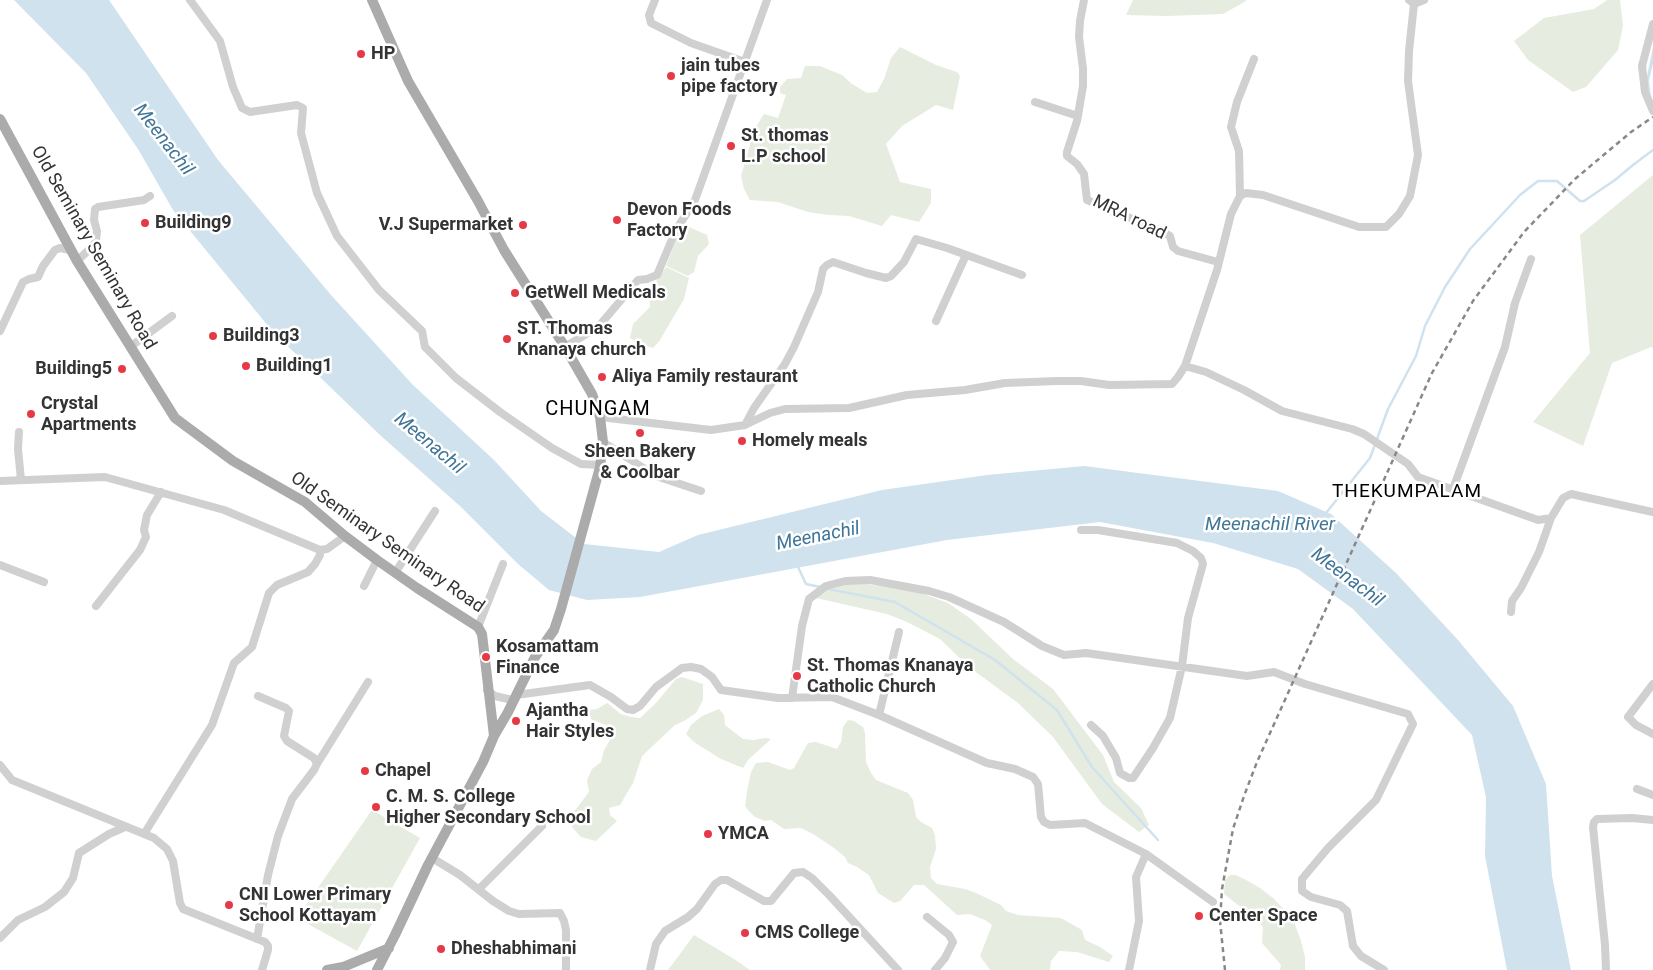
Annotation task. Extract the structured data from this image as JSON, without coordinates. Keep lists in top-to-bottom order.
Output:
{
  "streets": {
    "main road": ["Old Seminary Seminary Road"],
    "street": ["MRA road"]
  },
  "districts": ["CHUNGAM", "THEKUMPALAM"],
  "water": ["Meenachil", "Meenachil River"],
  "places": [
    "HP",
    "jain tubes pipe factory",
    "St. thomas L.P school",
    "Devon Foods Factory",
    "Building9",
    "V.J Supermarket",
    "GetWell Medicals",
    "Building3",
    "ST. Thomas Knanaya church",
    "Building1",
    "Building5",
    "Aliya Family restaurant",
    "Crystal Apartments",
    "Sheen Bakery & Coolbar",
    "Homely meals",
    "Kosamattam Finance",
    "St. Thomas Knanaya Catholic Church",
    "Ajantha Hair Styles",
    "Chapel",
    "C. M. S. College Higher Secondary School",
    "YMCA",
    "CNI Lower Primary School Kottayam",
    "Center Space",
    "CMS College",
    "Dheshabhimani"
  ]
}
